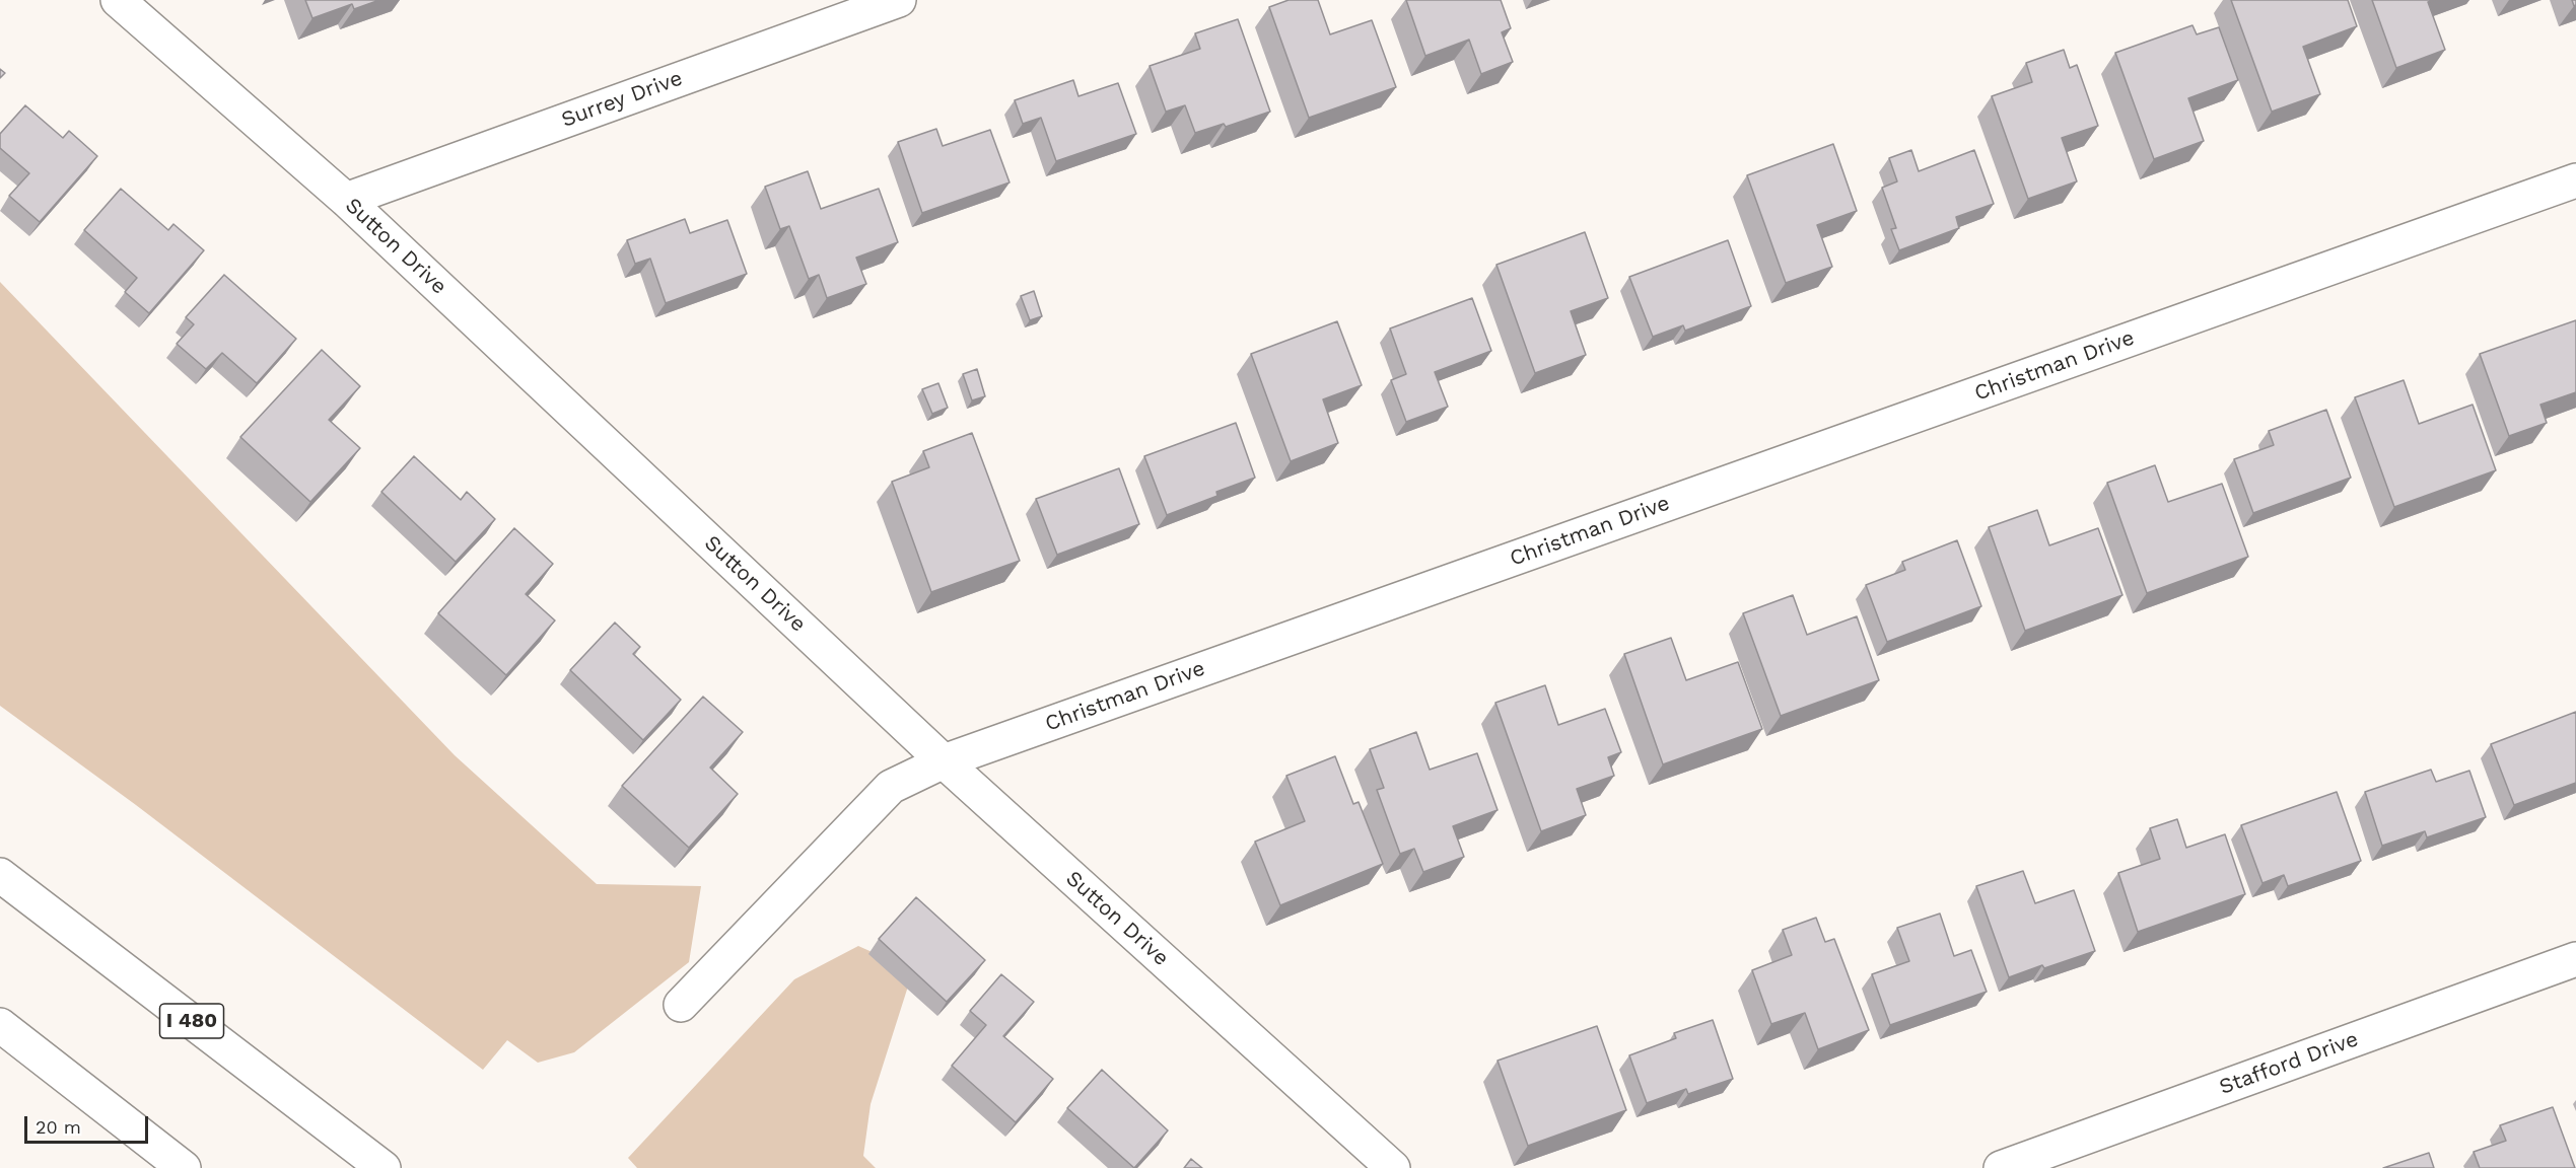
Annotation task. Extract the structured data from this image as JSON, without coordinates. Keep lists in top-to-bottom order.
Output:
{
  "streets": {
    "main road": [
      "Surrey Drive",
      "Sutton Drive",
      "Christman Drive",
      "I 480",
      "Stafford Drive"
    ]
  },
  "crossings": [
    ["Surrey Drive", "Sutton Drive"],
    ["Sutton Drive", "Christman Drive"]
  ],
  "scale_bar": "20 m"
}
